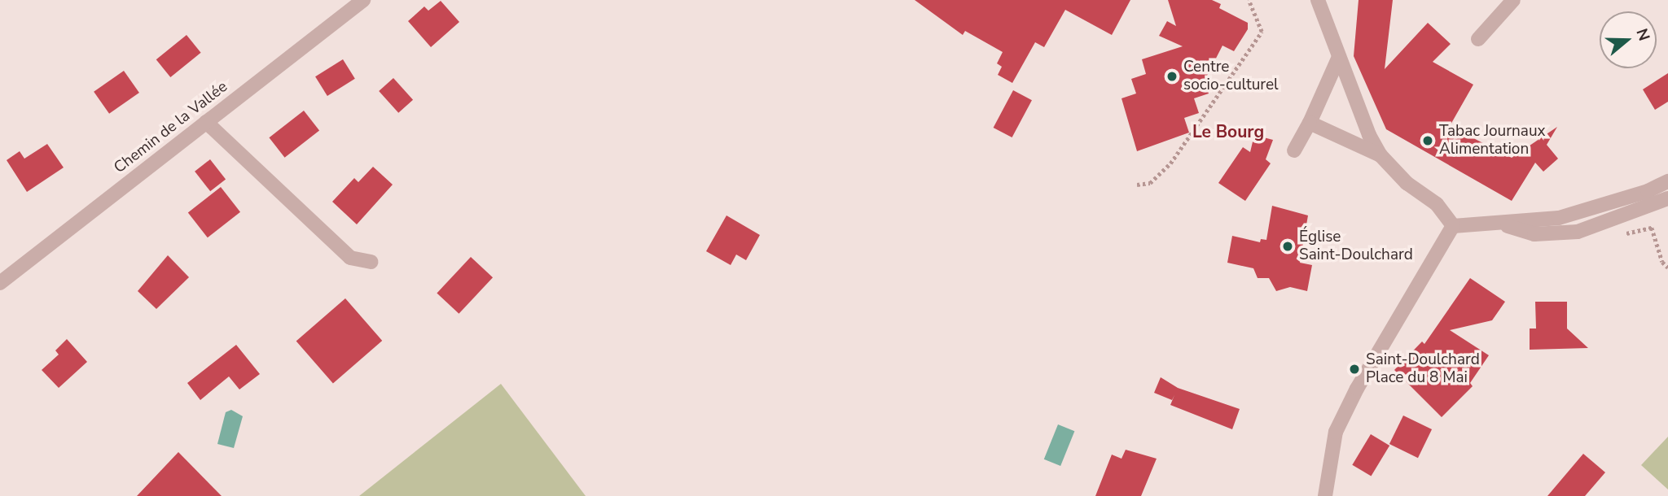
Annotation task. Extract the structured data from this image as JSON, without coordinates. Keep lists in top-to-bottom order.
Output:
{
  "streets": {
    "street": ["Chemin de la Vallée"]
  },
  "districts": ["Le Bourg"],
  "places": [
    "Centre socio-culturel",
    "Tabac Journaux Alimentation",
    "Église Saint-Doulchard",
    "Saint-Doulchard Place du 8 Mai"
  ],
  "north": "right"
}
